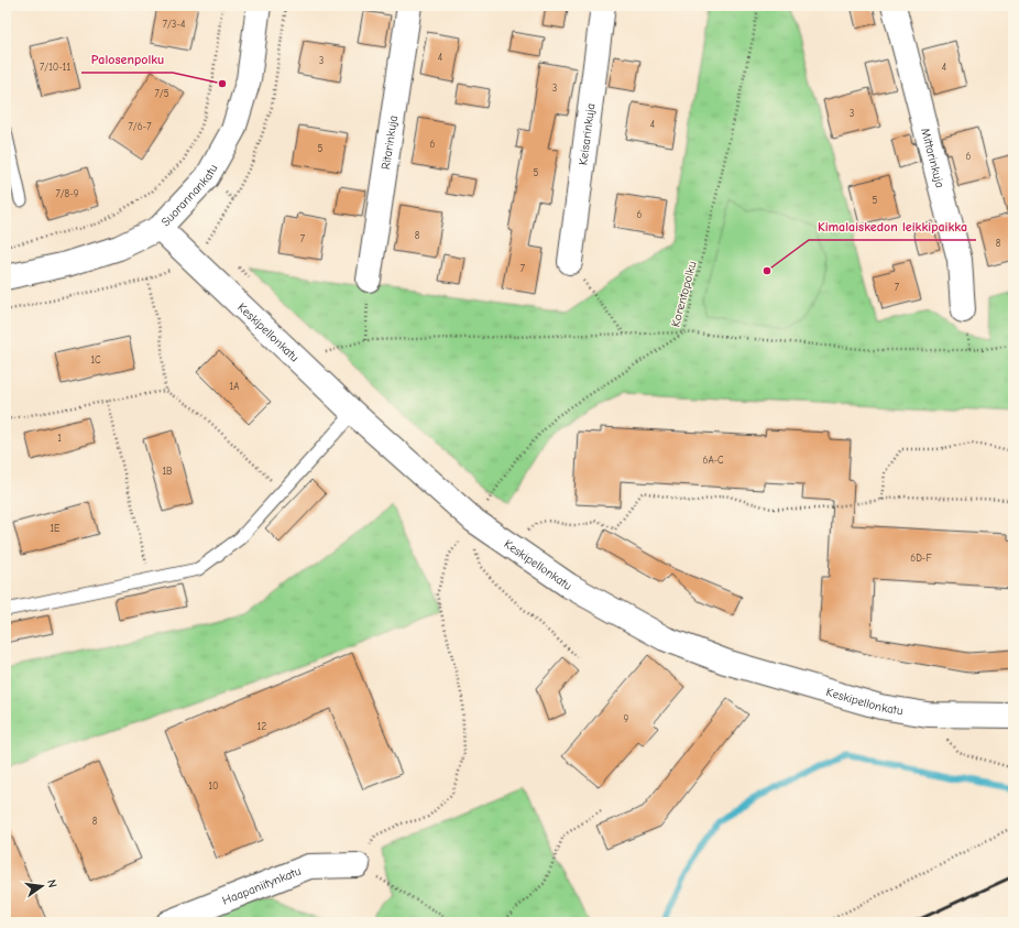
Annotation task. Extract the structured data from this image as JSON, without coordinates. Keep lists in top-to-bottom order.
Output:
{
  "streets": {
    "street": [
      "Keisarinkuja",
      "Ritarinkuja",
      "Mittarinkuja",
      "Suorannankatu",
      "Keskipellonkatu",
      "Haapaniitynkatu"
    ],
    "path": ["Korentopolku"]
  },
  "crossings": [
    ["Suorannankatu", "Keskipellonkatu"],
    ["Korentopolku", "Keskipellonkatu"],
    ["Korentopolku", "Haapaniitynkatu"]
  ],
  "places": ["Palosenpolku", "Kimalaiskedon leikkipaikka"],
  "house_numbers": [
    "7/3-4",
    "4",
    "3",
    "7/10-11",
    "4",
    "3",
    "7/5",
    "3",
    "4",
    "7/6-7",
    "6",
    "5",
    "6",
    "5",
    "7/8-9",
    "5",
    "6",
    "8",
    "7",
    "8",
    "7",
    "7",
    "1C",
    "1A",
    "1",
    "6A-C",
    "1B",
    "1E",
    "6D-F",
    "9",
    "12",
    "10",
    "8"
  ],
  "north": "right"
}
